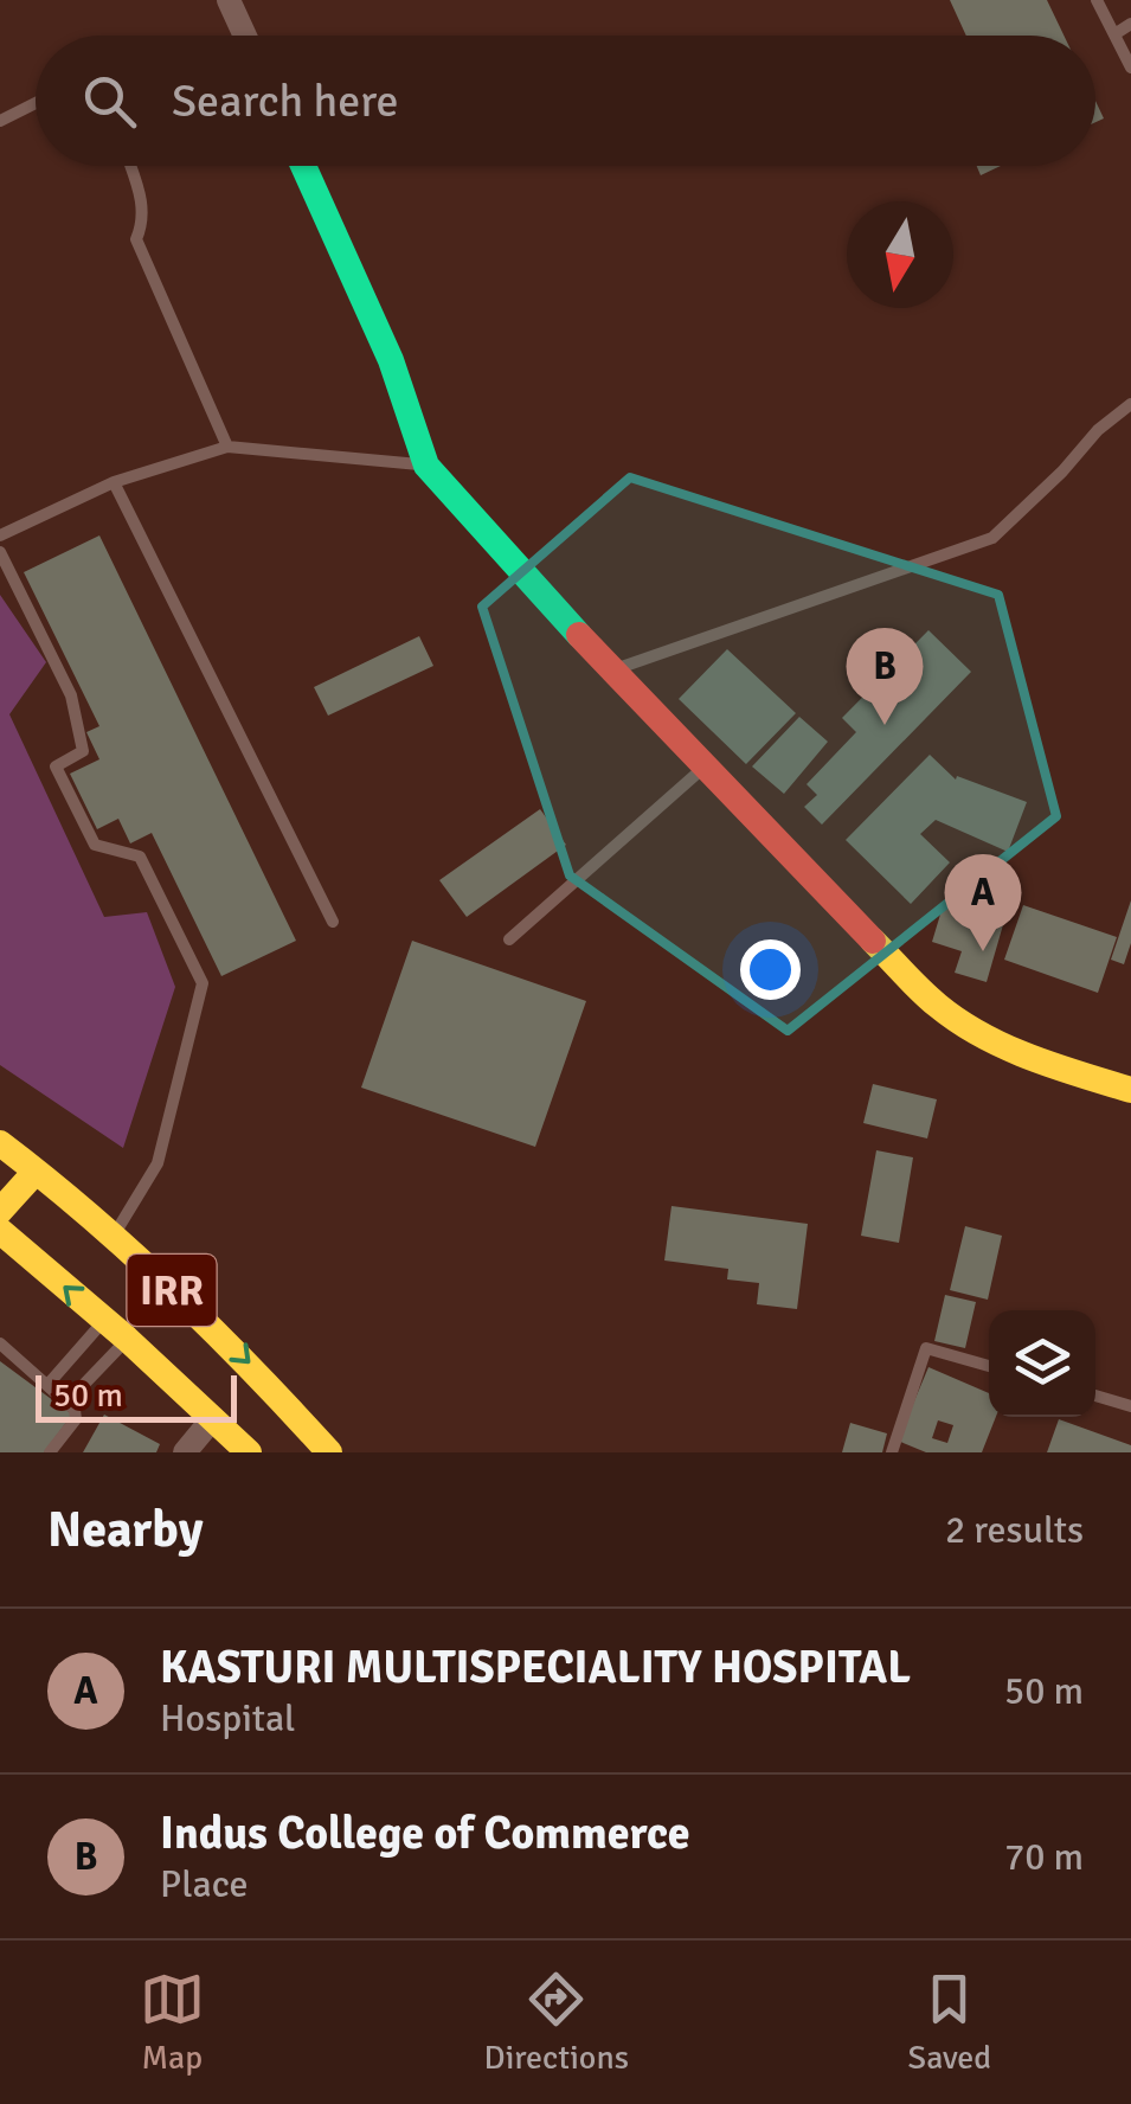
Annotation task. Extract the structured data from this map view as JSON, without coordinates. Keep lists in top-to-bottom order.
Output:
{
  "streets": {
    "street": ["IRR"]
  },
  "scale_bar": "50 m",
  "north": "bottom",
  "page": {
    "search": "Search here",
    "pins": ["B", "A"],
    "scale": "50 m",
    "heading": ["Nearby", "2 results"],
    "list": [
      {
        "mark": "A",
        "name": "KASTURI MULTISPECIALITY HOSPITAL",
        "note": "Hospital",
        "value": "50 m"
      },
      {
        "mark": "B",
        "name": "Indus College of Commerce",
        "note": "Place",
        "value": "70 m"
      }
    ],
    "nav": ["Map", "Directions", "Saved"]
  }
}
